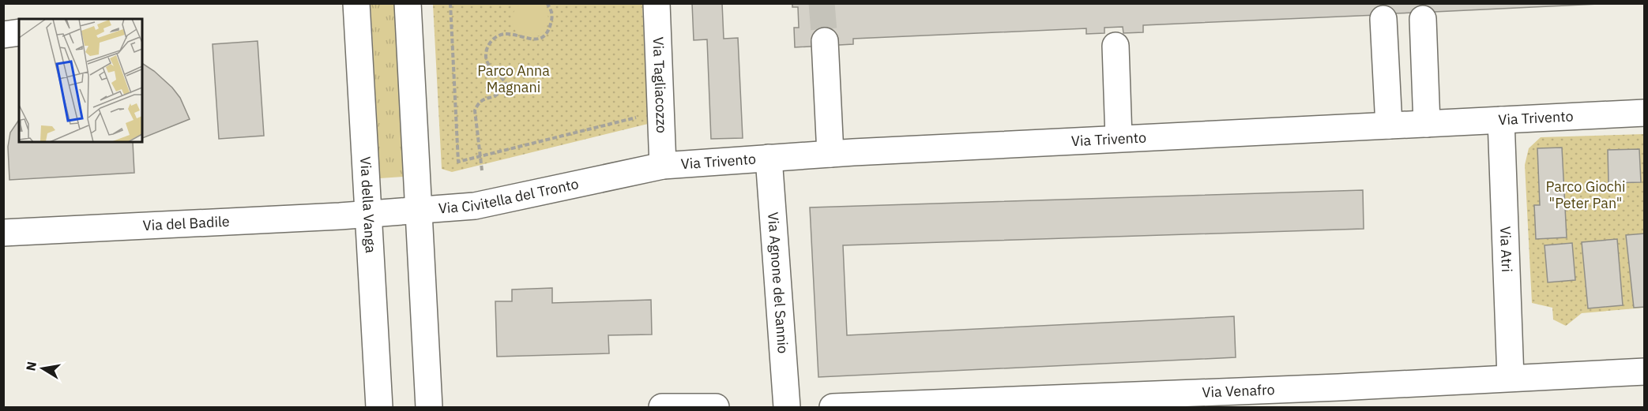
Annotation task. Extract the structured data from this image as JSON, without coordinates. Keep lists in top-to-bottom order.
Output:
{
  "streets": {
    "street": [
      "Via Tagliacozzo",
      "Via Trivento",
      "Via Civitella del Tronto",
      "Via della Vanga",
      "Via del Badile",
      "Via Atri",
      "Via Agnone del Sannio",
      "Via Venafro"
    ]
  },
  "crossings": [
    ["Via Tagliacozzo", "Via Trivento"],
    ["Via Trivento", "Via Civitella del Tronto"],
    ["Via Trivento", "Via Atri"],
    ["Via Trivento", "Via Agnone del Sannio"],
    ["Via Civitella del Tronto", "Via della Vanga"],
    ["Via Civitella del Tronto", "Via del Badile"],
    ["Via della Vanga", "Via del Badile"],
    ["Via Atri", "Via Venafro"]
  ],
  "parks": ["Parco Anna Magnani", "Parco Giochi \"Peter Pan\""],
  "north": "left"
}
